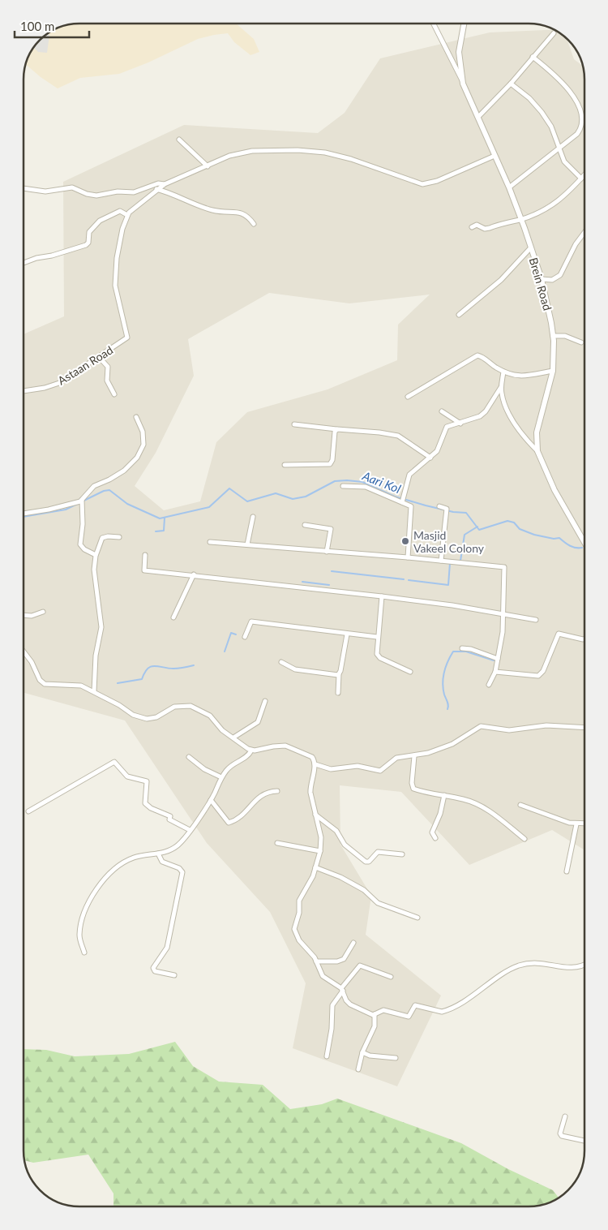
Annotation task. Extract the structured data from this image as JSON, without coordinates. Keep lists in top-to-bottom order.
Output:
{
  "streets": {
    "street": ["Brein Road", "Astaan Road"]
  },
  "water": ["Aari Kol"],
  "places": ["Masjid Vakeel Colony"],
  "scale_bar": "100 m"
}
